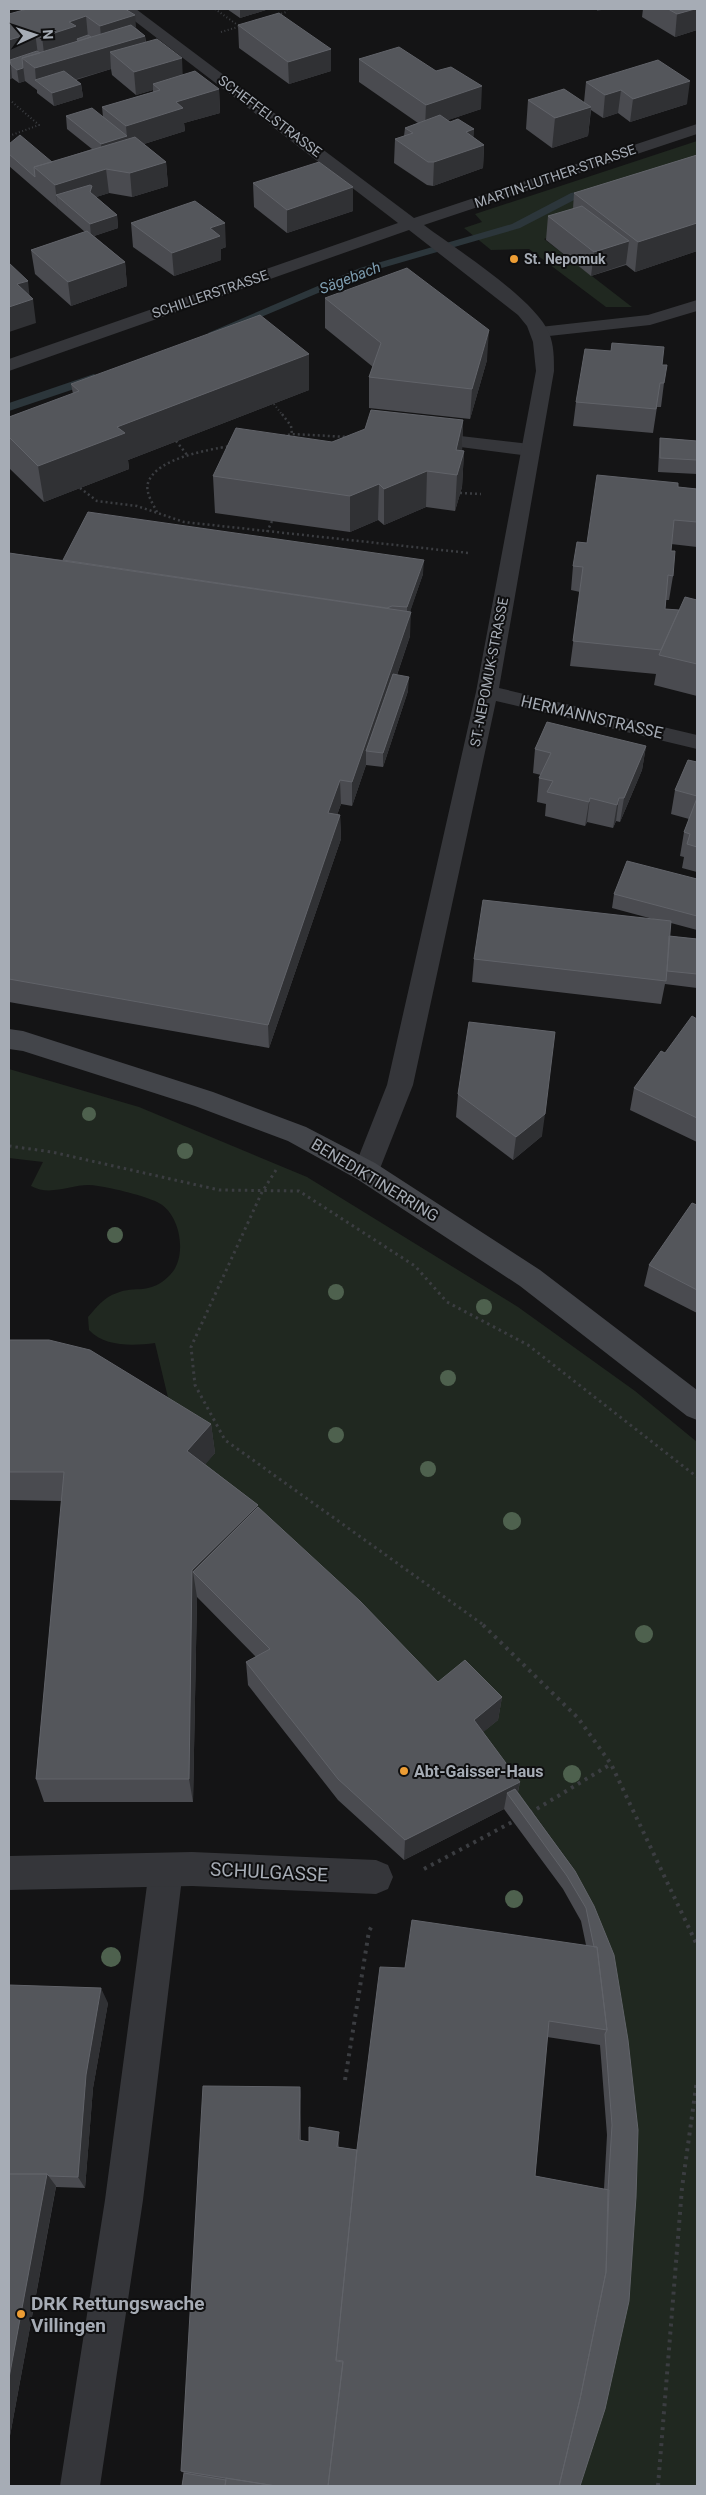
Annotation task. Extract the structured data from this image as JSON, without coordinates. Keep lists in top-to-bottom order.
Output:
{
  "streets": {
    "main road": ["BENEDIKTINERRING"],
    "street": [
      "SCHEFFELSTRASSE",
      "MARTIN-LUTHER-STRASSE",
      "SCHILLERSTRASSE",
      "ST.-NEPOMUK-STRASSE",
      "HERMANNSTRASSE",
      "SCHULGASSE"
    ]
  },
  "crossings": [
    ["SCHEFFELSTRASSE", "MARTIN-LUTHER-STRASSE"],
    ["SCHEFFELSTRASSE", "SCHILLERSTRASSE"],
    ["SCHEFFELSTRASSE", "ST.-NEPOMUK-STRASSE"],
    ["MARTIN-LUTHER-STRASSE", "SCHILLERSTRASSE"],
    ["MARTIN-LUTHER-STRASSE", "ST.-NEPOMUK-STRASSE"],
    ["SCHILLERSTRASSE", "ST.-NEPOMUK-STRASSE"],
    ["ST.-NEPOMUK-STRASSE", "HERMANNSTRASSE"],
    ["ST.-NEPOMUK-STRASSE", "BENEDIKTINERRING"]
  ],
  "water": ["Sägebach"],
  "places": ["St. Nepomuk", "Abt-Gaisser-Haus", "DRK Rettungswache Villingen"],
  "north": "right"
}
